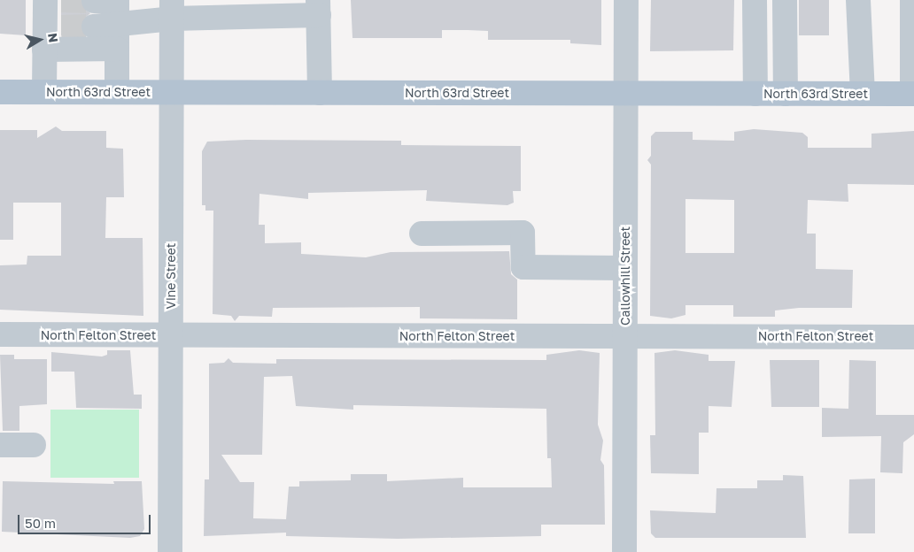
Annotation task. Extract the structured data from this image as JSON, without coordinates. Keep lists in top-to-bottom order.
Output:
{
  "streets": {
    "main road": ["North 63rd Street"],
    "street": ["Vine Street", "Callowhill Street", "North Felton Street"]
  },
  "crossings": [
    ["North 63rd Street", "Vine Street"],
    ["North 63rd Street", "Callowhill Street"],
    ["Vine Street", "North Felton Street"],
    ["Callowhill Street", "North Felton Street"]
  ],
  "scale_bar": "50 m",
  "north": "right"
}
